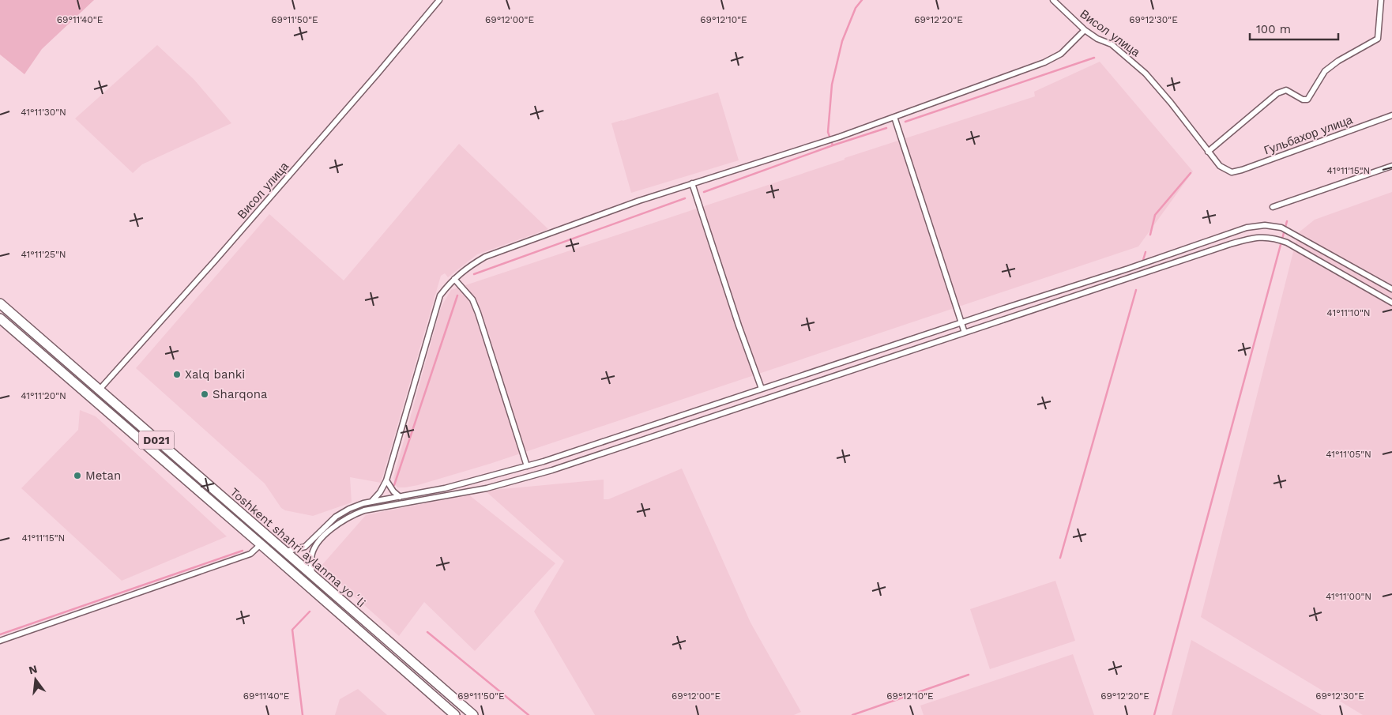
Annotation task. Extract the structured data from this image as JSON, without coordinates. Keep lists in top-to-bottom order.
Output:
{
  "streets": {
    "highway": ["D021", "Toshkent shahri aylanma yoʻli"],
    "street": ["Висол улица", "Гульбахор улица"]
  },
  "crossings": [
    ["Висол улица", "Гульбахор улица"],
    ["Висол улица", "Toshkent shahri aylanma yoʻli"]
  ],
  "places": ["Xalq banki", "Sharqona", "Metan"],
  "scale_bar": "100 m",
  "north": "top",
  "coordinates": [
    "69°11'40\"E",
    "69°11'50\"E",
    "69°12'00\"E",
    "69°12'10\"E",
    "69°12'20\"E",
    "69°12'30\"E",
    "41°11'30\"N",
    "41°11'15\"N",
    "41°11'25\"N",
    "41°11'10\"N",
    "41°11'20\"N",
    "41°11'05\"N",
    "41°11'00\"N"
  ]
}
